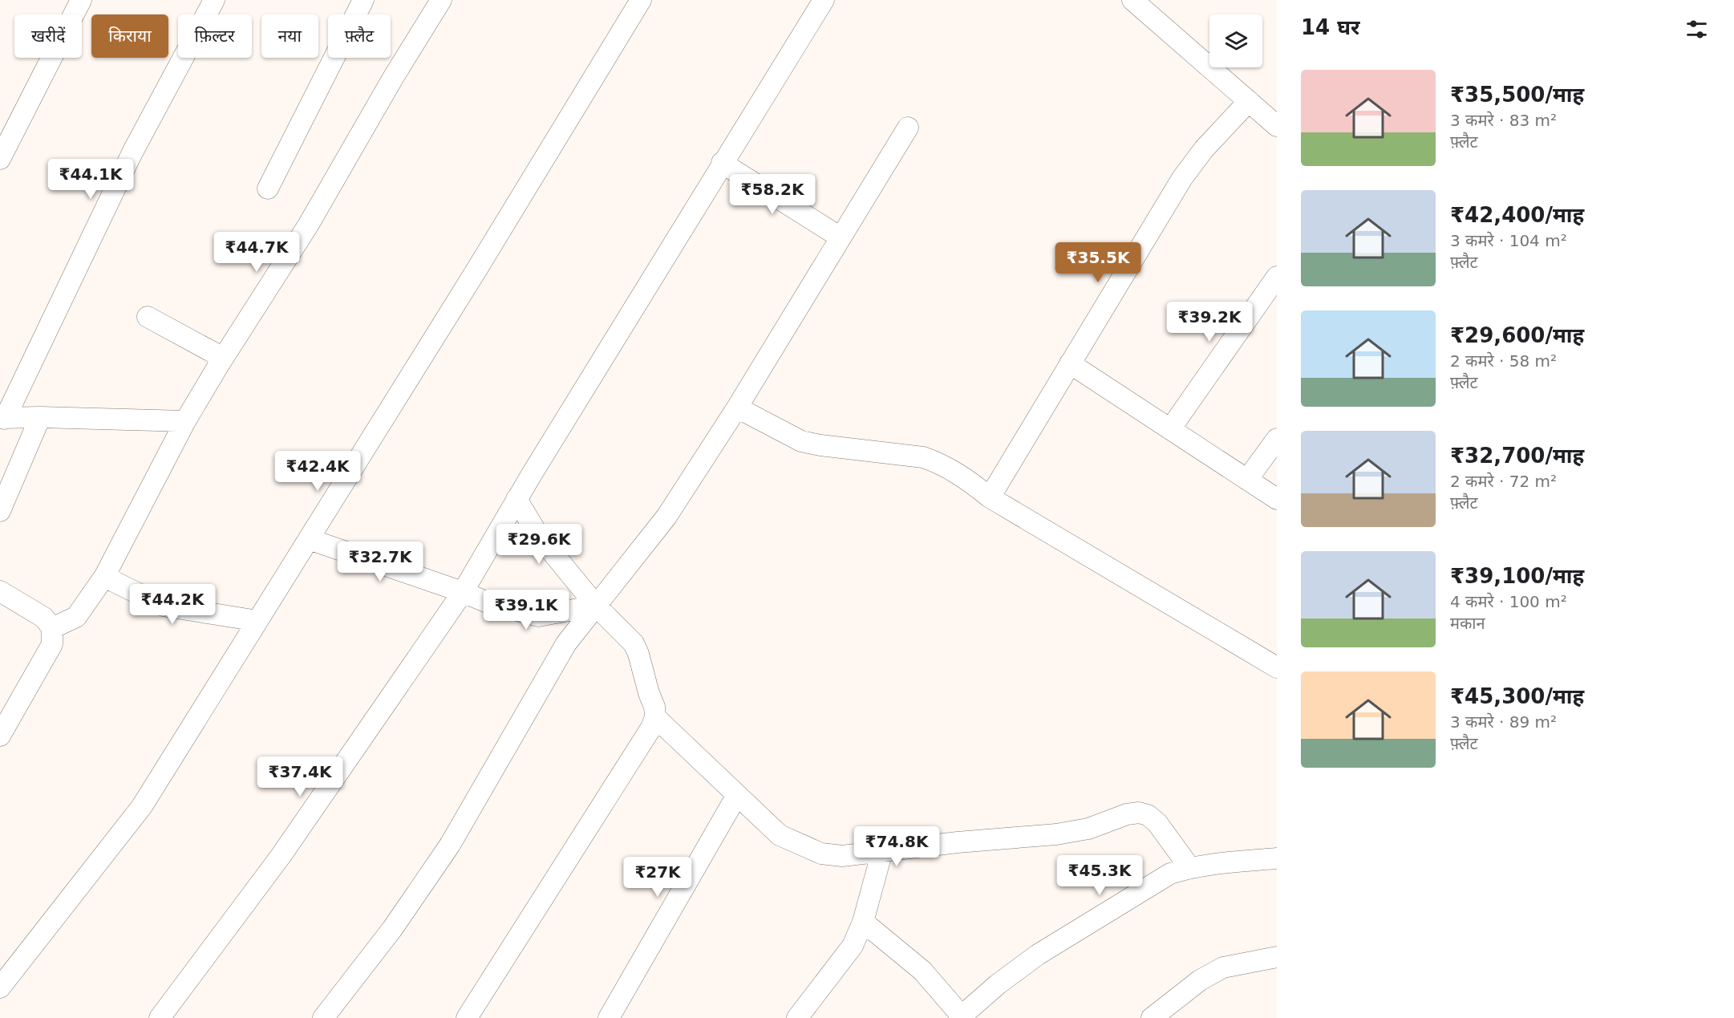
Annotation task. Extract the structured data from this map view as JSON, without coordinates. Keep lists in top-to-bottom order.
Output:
{
  "page": {
    "heading": "14 घर",
    "chip": [
      "खरीदें",
      "किराया",
      "फ़िल्टर",
      "नया",
      "फ़्लैट"
    ],
    "list": [
      {
        "name": "₹35,500/माह",
        "note": "3 कमरे · 83 m² · फ़्लैट"
      },
      {
        "name": "₹42,400/माह",
        "note": "3 कमरे · 104 m² · फ़्लैट"
      },
      {
        "name": "₹29,600/माह",
        "note": "2 कमरे · 58 m² · फ़्लैट"
      },
      {
        "name": "₹32,700/माह",
        "note": "2 कमरे · 72 m² · फ़्लैट"
      },
      {
        "name": "₹39,100/माह",
        "note": "4 कमरे · 100 m² · मकान"
      },
      {
        "name": "₹45,300/माह",
        "note": "3 कमरे · 89 m² · फ़्लैट"
      }
    ],
    "price": [
      "₹44.1K",
      "₹58.2K",
      "₹44.7K",
      "₹35.5K",
      "₹39.2K",
      "₹42.4K",
      "₹29.6K",
      "₹32.7K",
      "₹44.2K",
      "₹39.1K",
      "₹37.4K",
      "₹74.8K",
      "₹45.3K",
      "₹27K"
    ]
  }
}
